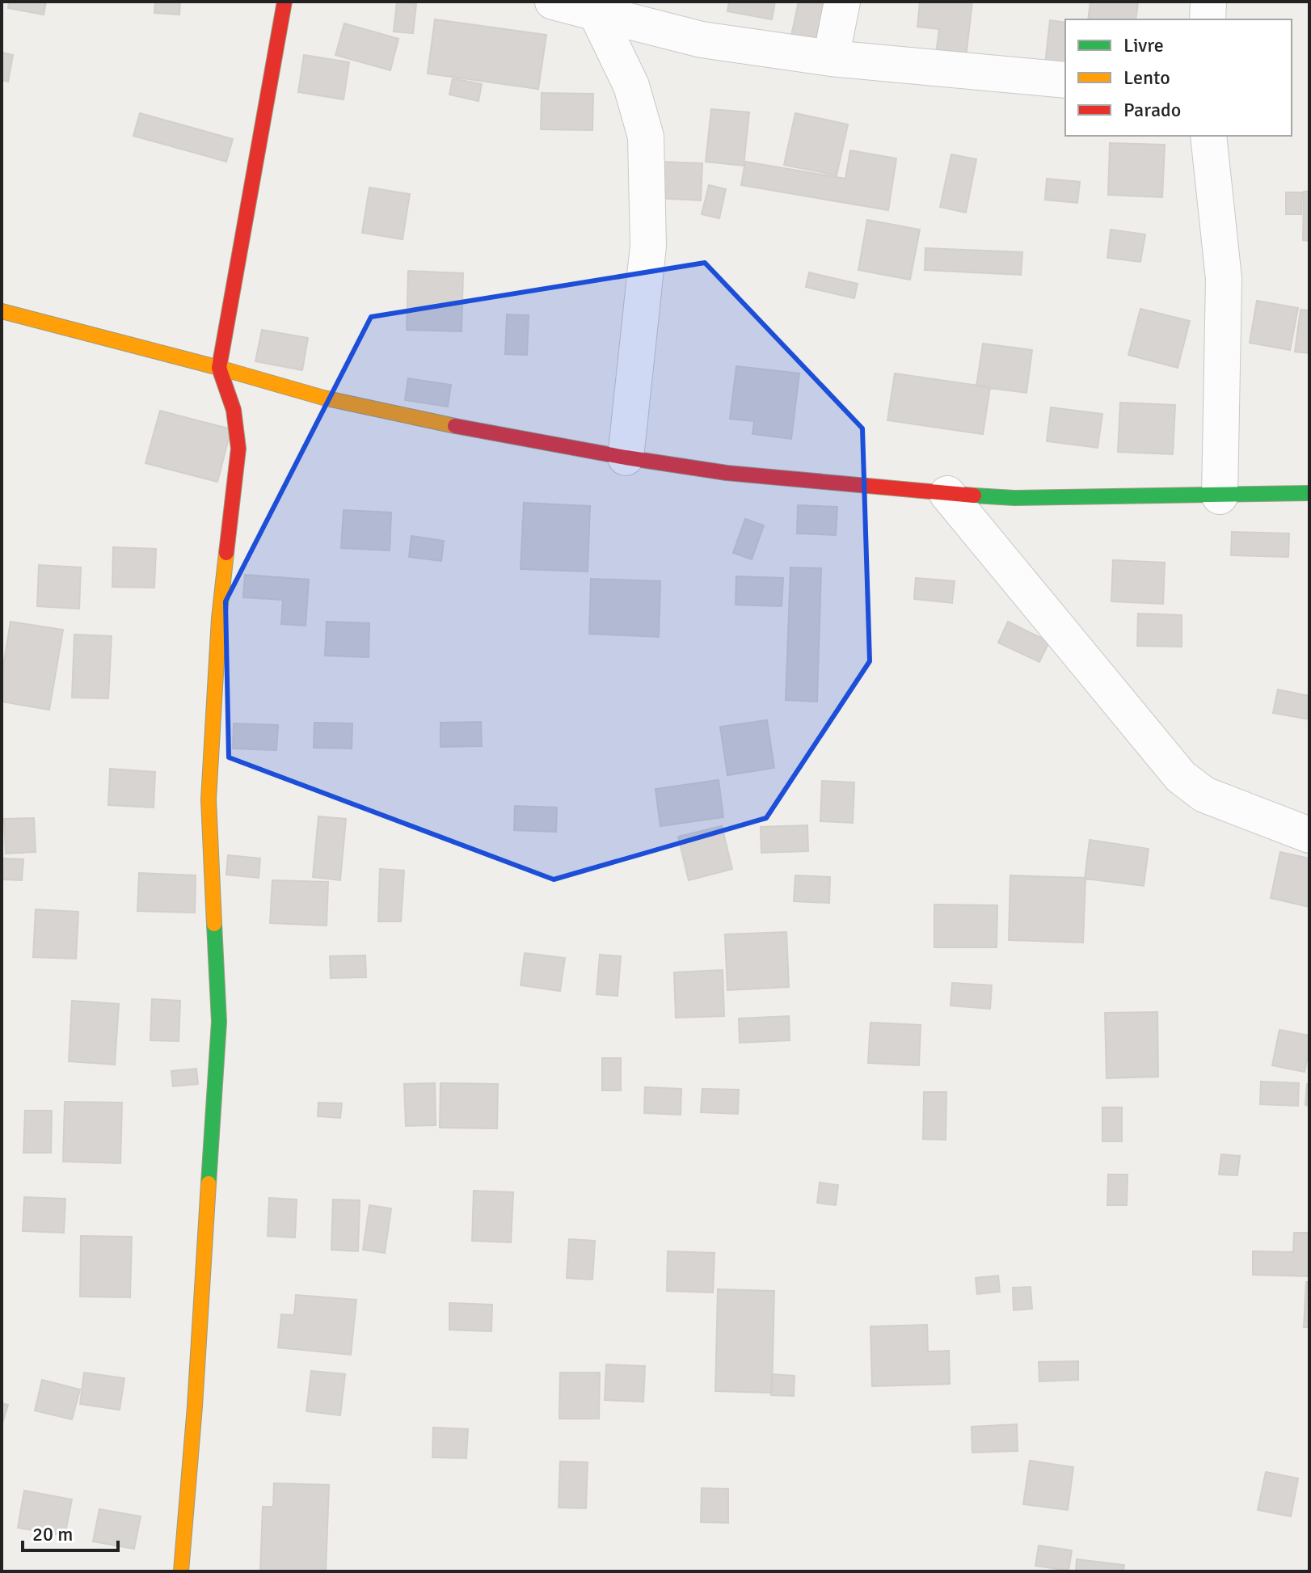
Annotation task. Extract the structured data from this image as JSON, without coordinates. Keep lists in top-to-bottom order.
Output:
{
  "legend": ["Livre", "Lento", "Parado"],
  "scale_bar": "20 m"
}
